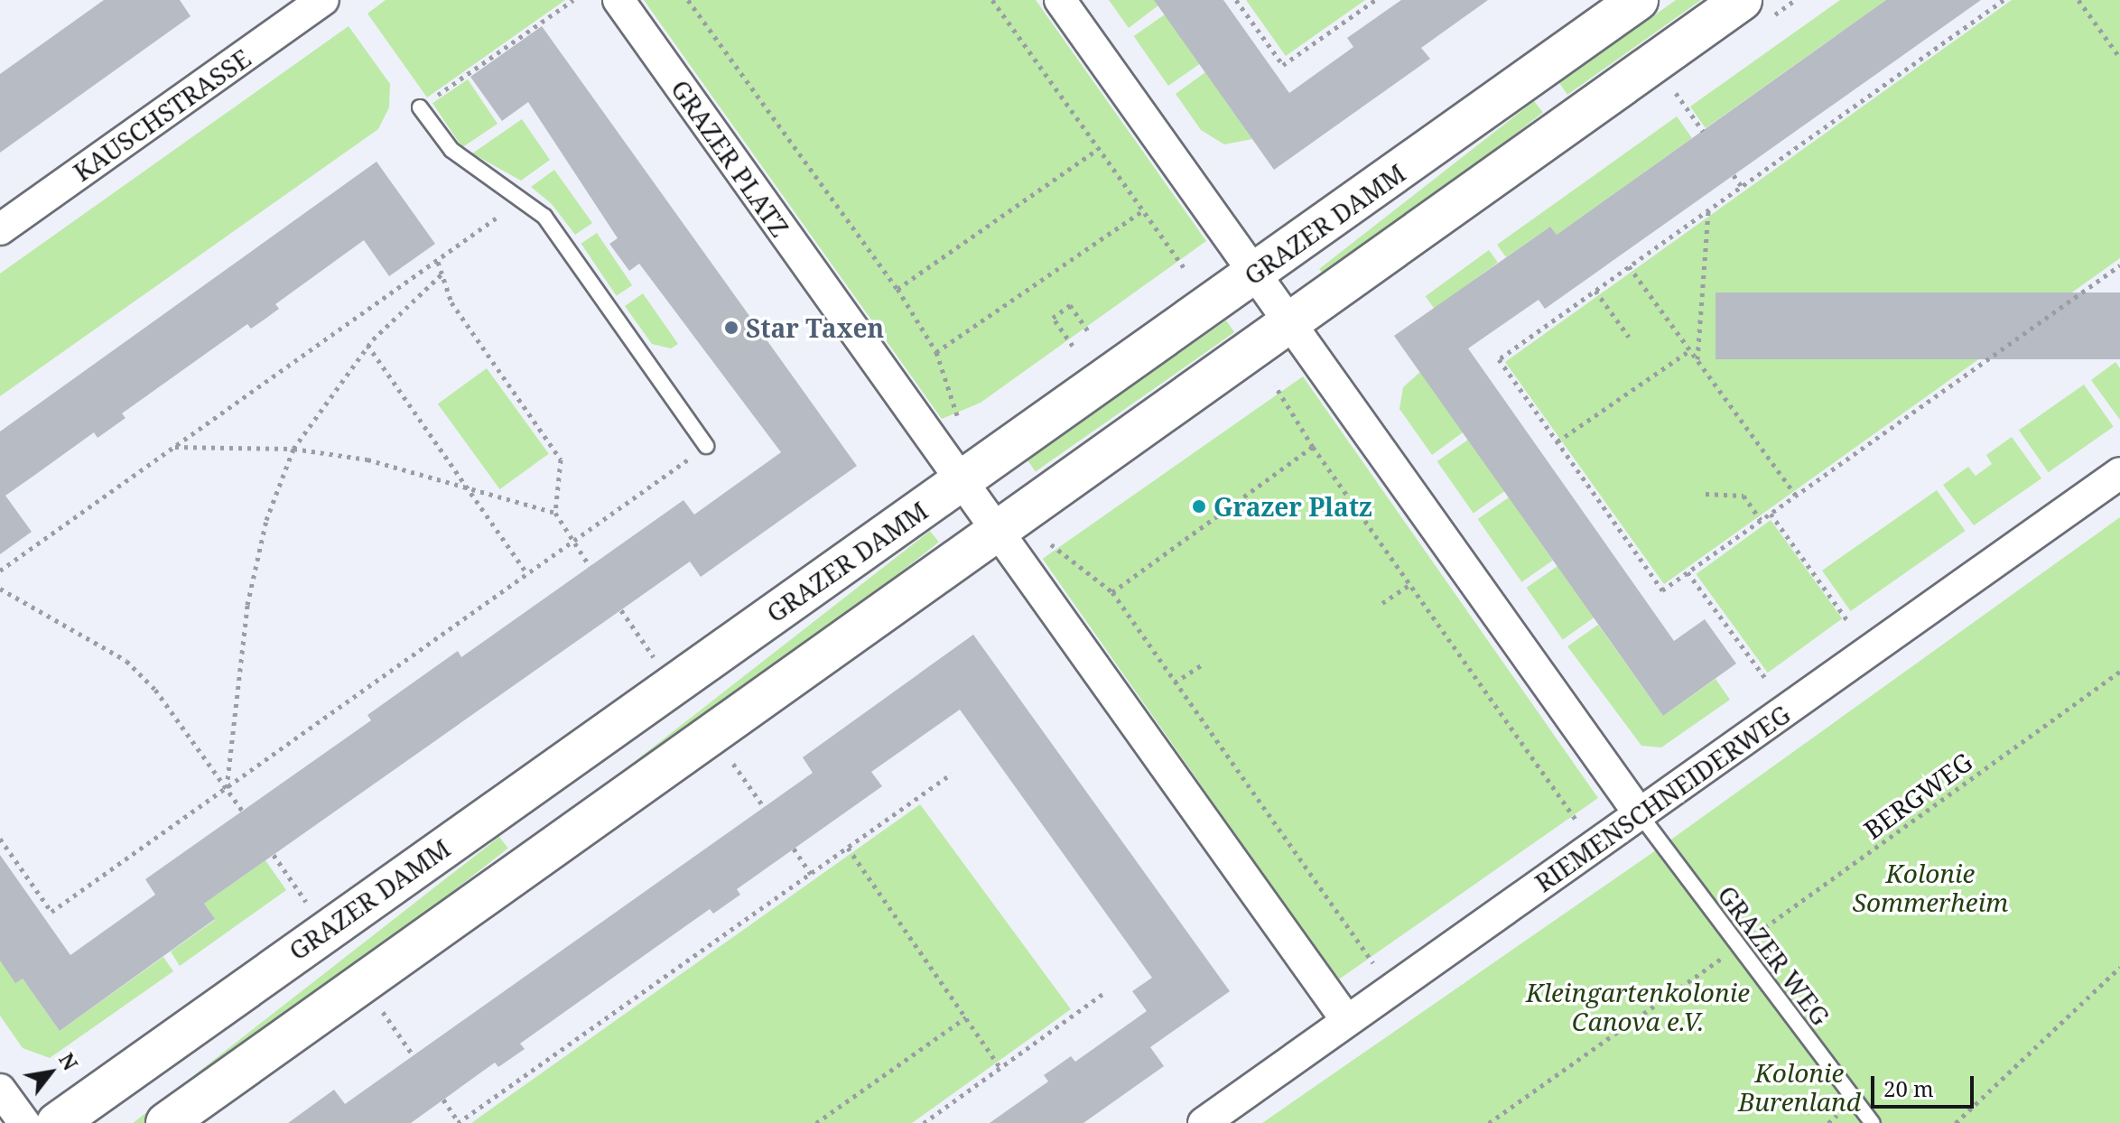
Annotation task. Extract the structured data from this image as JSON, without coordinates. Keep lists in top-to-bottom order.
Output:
{
  "streets": {
    "main road": ["GRAZER DAMM"],
    "street": ["KAUSCHSTRASSE", "GRAZER PLATZ", "RIEMENSCHNEIDERWEG"],
    "lane": ["GRAZER WEG"],
    "path": ["BERGWEG"]
  },
  "crossings": [
    ["GRAZER PLATZ", "GRAZER DAMM"],
    ["GRAZER PLATZ", "RIEMENSCHNEIDERWEG"],
    ["BERGWEG", "GRAZER WEG"],
    ["RIEMENSCHNEIDERWEG", "GRAZER WEG"]
  ],
  "parks": ["Kolonie Sommerheim", "Kleingartenkolonie Canova e.V.", "Kolonie Burenland"],
  "places": ["Star Taxen", "Grazer Platz"],
  "scale_bar": "20 m",
  "north": "top right"
}
